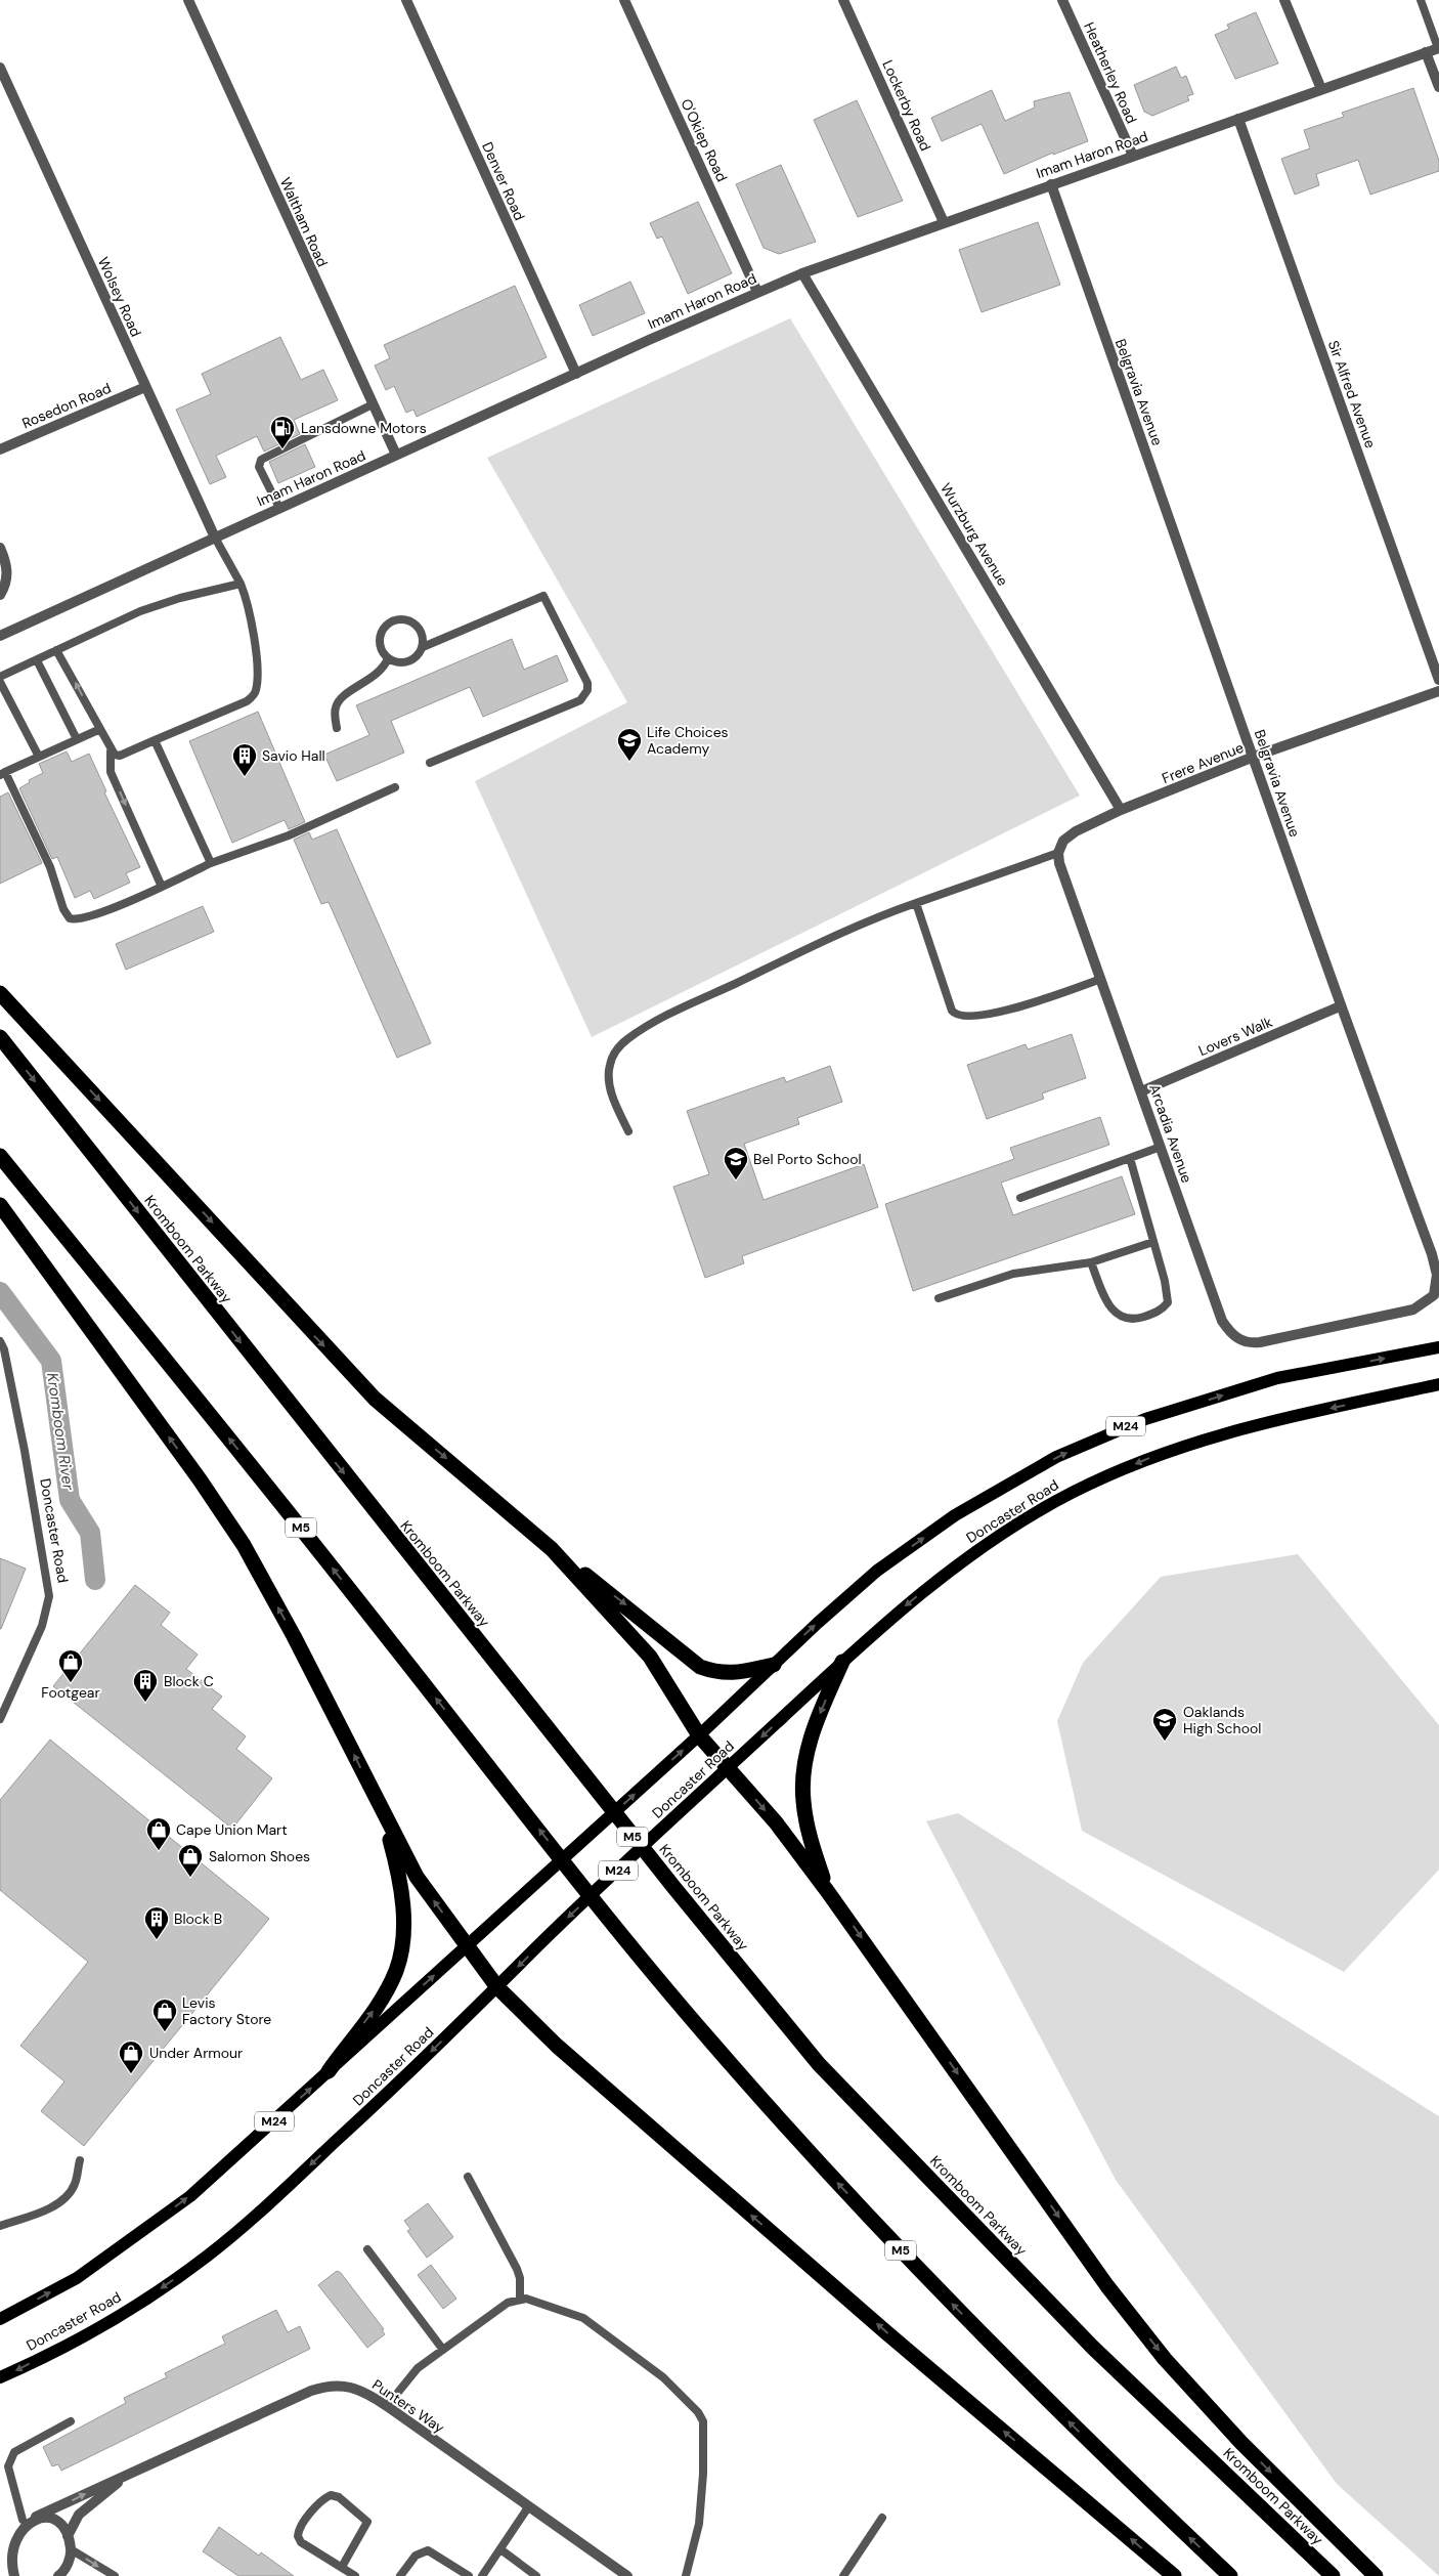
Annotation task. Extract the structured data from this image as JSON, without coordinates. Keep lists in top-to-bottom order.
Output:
{
  "streets": {
    "highway": ["Kromboom Parkway", "M5"],
    "main road": ["M24", "Doncaster Road"],
    "street": [
      "Heatherley Road",
      "Lockerby Road",
      "O'Okiep Road",
      "Imam Haron Road",
      "Denver Road",
      "Waltham Road",
      "Wolsey Road",
      "Belgravia Avenue",
      "Sir Alfred Avenue",
      "Rosedon Road",
      "Wurzburg Avenue",
      "Frere Avenue",
      "Lovers Walk",
      "Arcadia Avenue",
      "Punters Way"
    ]
  },
  "crossings": [
    ["Heatherley Road", "Imam Haron Road"],
    ["Lockerby Road", "Imam Haron Road"],
    ["O'Okiep Road", "Imam Haron Road"],
    ["Imam Haron Road", "Denver Road"],
    ["Imam Haron Road", "Waltham Road"],
    ["Imam Haron Road", "Wolsey Road"],
    ["Imam Haron Road", "Belgravia Avenue"],
    ["Imam Haron Road", "Sir Alfred Avenue"],
    ["Imam Haron Road", "Wurzburg Avenue"],
    ["Wolsey Road", "Rosedon Road"],
    ["Belgravia Avenue", "Frere Avenue"],
    ["Belgravia Avenue", "Lovers Walk"],
    ["Belgravia Avenue", "Arcadia Avenue"],
    ["Wurzburg Avenue", "Frere Avenue"],
    ["Frere Avenue", "Arcadia Avenue"],
    ["Lovers Walk", "Arcadia Avenue"]
  ],
  "water": ["Kromboom River"],
  "places": {
    "fuel station": ["Lansdowne Motors"],
    "school or university": ["Life Choices Academy", "Bel Porto School", "Oaklands High School"],
    "building": ["Savio Hall", "Block C", "Block B"],
    "shop": [
      "Footgear",
      "Cape Union Mart",
      "Salomon Shoes",
      "Levis Factory Store",
      "Under Armour"
    ]
  }
}
